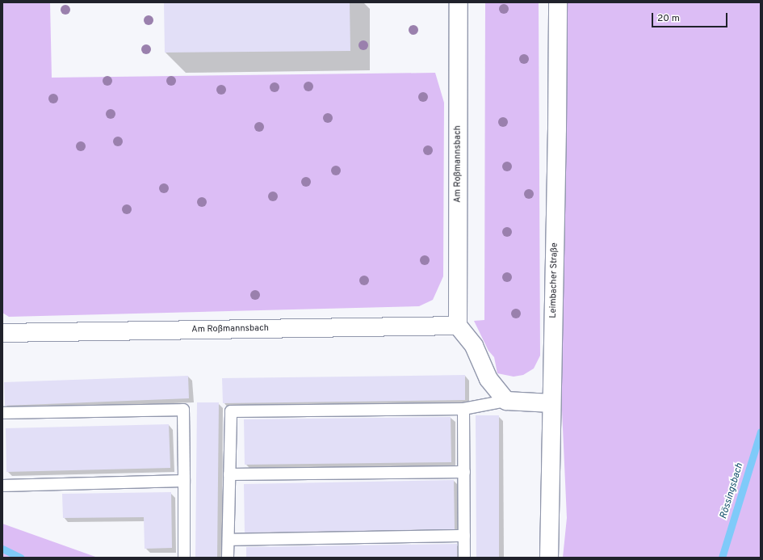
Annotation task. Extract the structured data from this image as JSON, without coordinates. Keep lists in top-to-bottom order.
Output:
{
  "streets": {
    "street": ["Am Roßmannsbach", "Leimbacher Straße"]
  },
  "water": ["Rössingsbach"],
  "scale_bar": "20 m"
}
